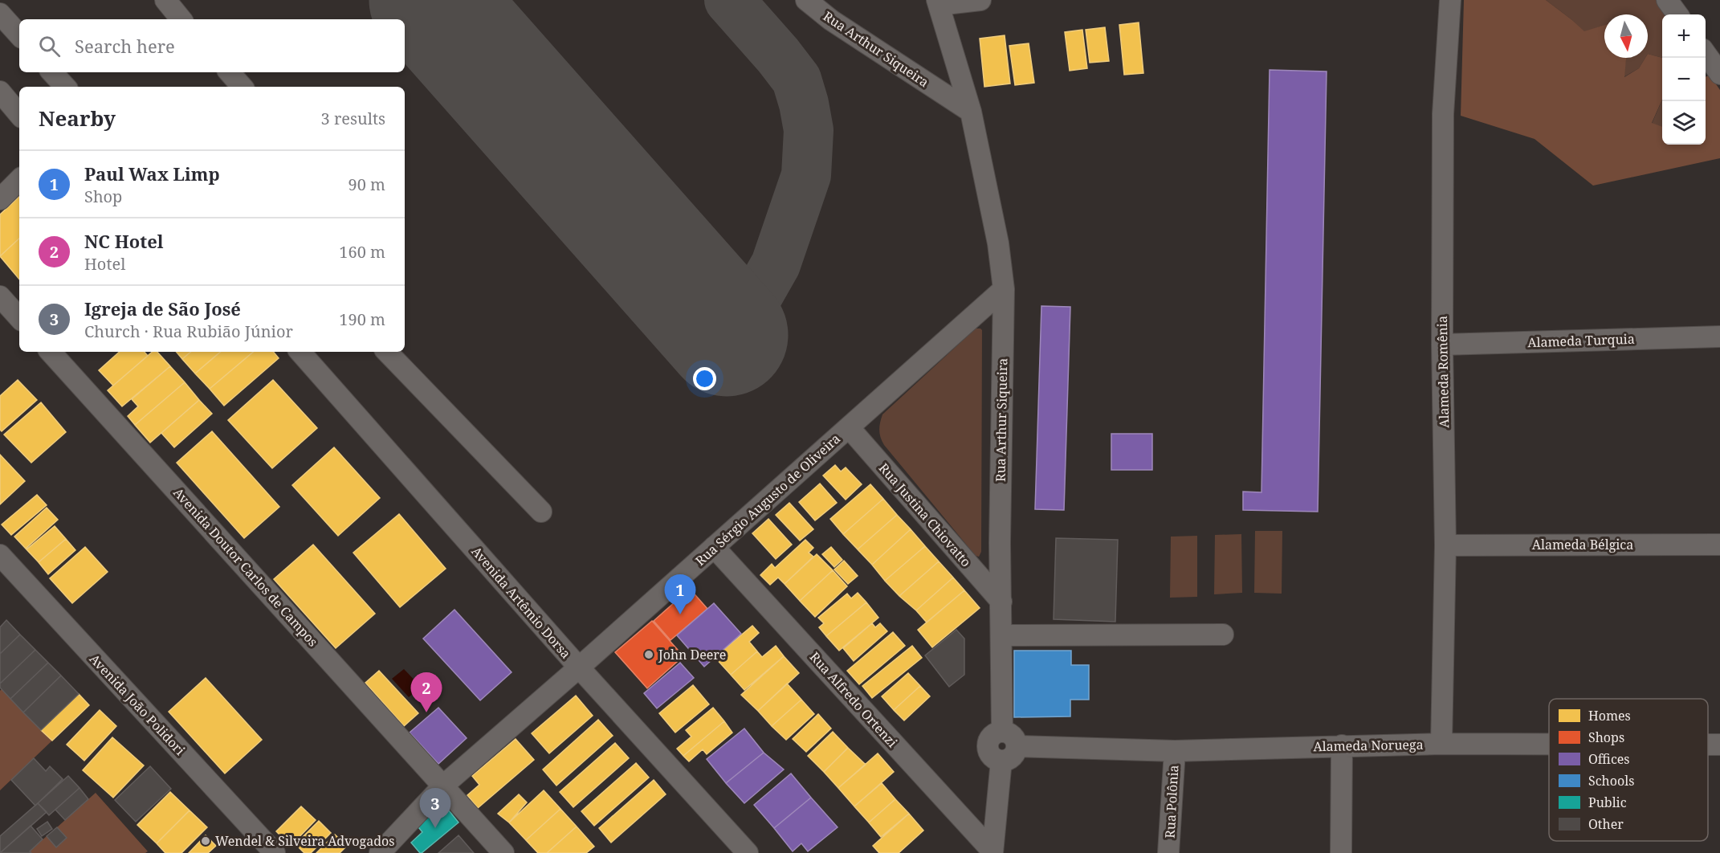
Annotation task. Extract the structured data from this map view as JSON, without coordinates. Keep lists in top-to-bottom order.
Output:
{
  "streets": {
    "street": [
      "Rua Arthur Siqueira",
      "Alameda Turquia",
      "Alameda Romênia",
      "Rua Sérgio Augusto de Oliveira",
      "Rua Justina Chiovatto",
      "Alameda Bélgica",
      "Avenida Doutor Carlos de Campos",
      "Avenida Artêmio Dorsa",
      "Rua Alfredo Ortenzi",
      "Avenida João Polidori",
      "Alameda Noruega",
      "Rua Polônia"
    ]
  },
  "crossings": [
    ["Rua Arthur Siqueira", "Rua Sérgio Augusto de Oliveira"],
    ["Rua Arthur Siqueira", "Rua Justina Chiovatto"],
    ["Rua Arthur Siqueira", "Alameda Noruega"],
    ["Alameda Turquia", "Alameda Romênia"],
    ["Alameda Romênia", "Alameda Bélgica"],
    ["Alameda Romênia", "Alameda Noruega"],
    ["Rua Sérgio Augusto de Oliveira", "Rua Justina Chiovatto"],
    ["Rua Sérgio Augusto de Oliveira", "Avenida Doutor Carlos de Campos"],
    ["Rua Sérgio Augusto de Oliveira", "Avenida Artêmio Dorsa"],
    ["Rua Sérgio Augusto de Oliveira", "Rua Alfredo Ortenzi"],
    ["Alameda Noruega", "Rua Polônia"]
  ],
  "places": ["John Deere", "Wendel & Silveira Advogados"],
  "legend": [
    "Homes",
    "Shops",
    "Offices",
    "Schools",
    "Public",
    "Other"
  ],
  "north": "bottom",
  "page": {
    "map_buttons": ["+", "−"],
    "search": "Search here",
    "heading": ["Nearby", "3 results"],
    "list": [
      {
        "mark": "1",
        "name": "Paul Wax Limp",
        "note": "Shop",
        "value": "90 m"
      },
      {
        "mark": "2",
        "name": "NC Hotel",
        "note": "Hotel",
        "value": "160 m"
      },
      {
        "mark": "3",
        "name": "Igreja de São José",
        "note": "Church · Rua Rubião Júnior",
        "value": "190 m"
      }
    ],
    "pins": ["1", "2", "3"]
  }
}
